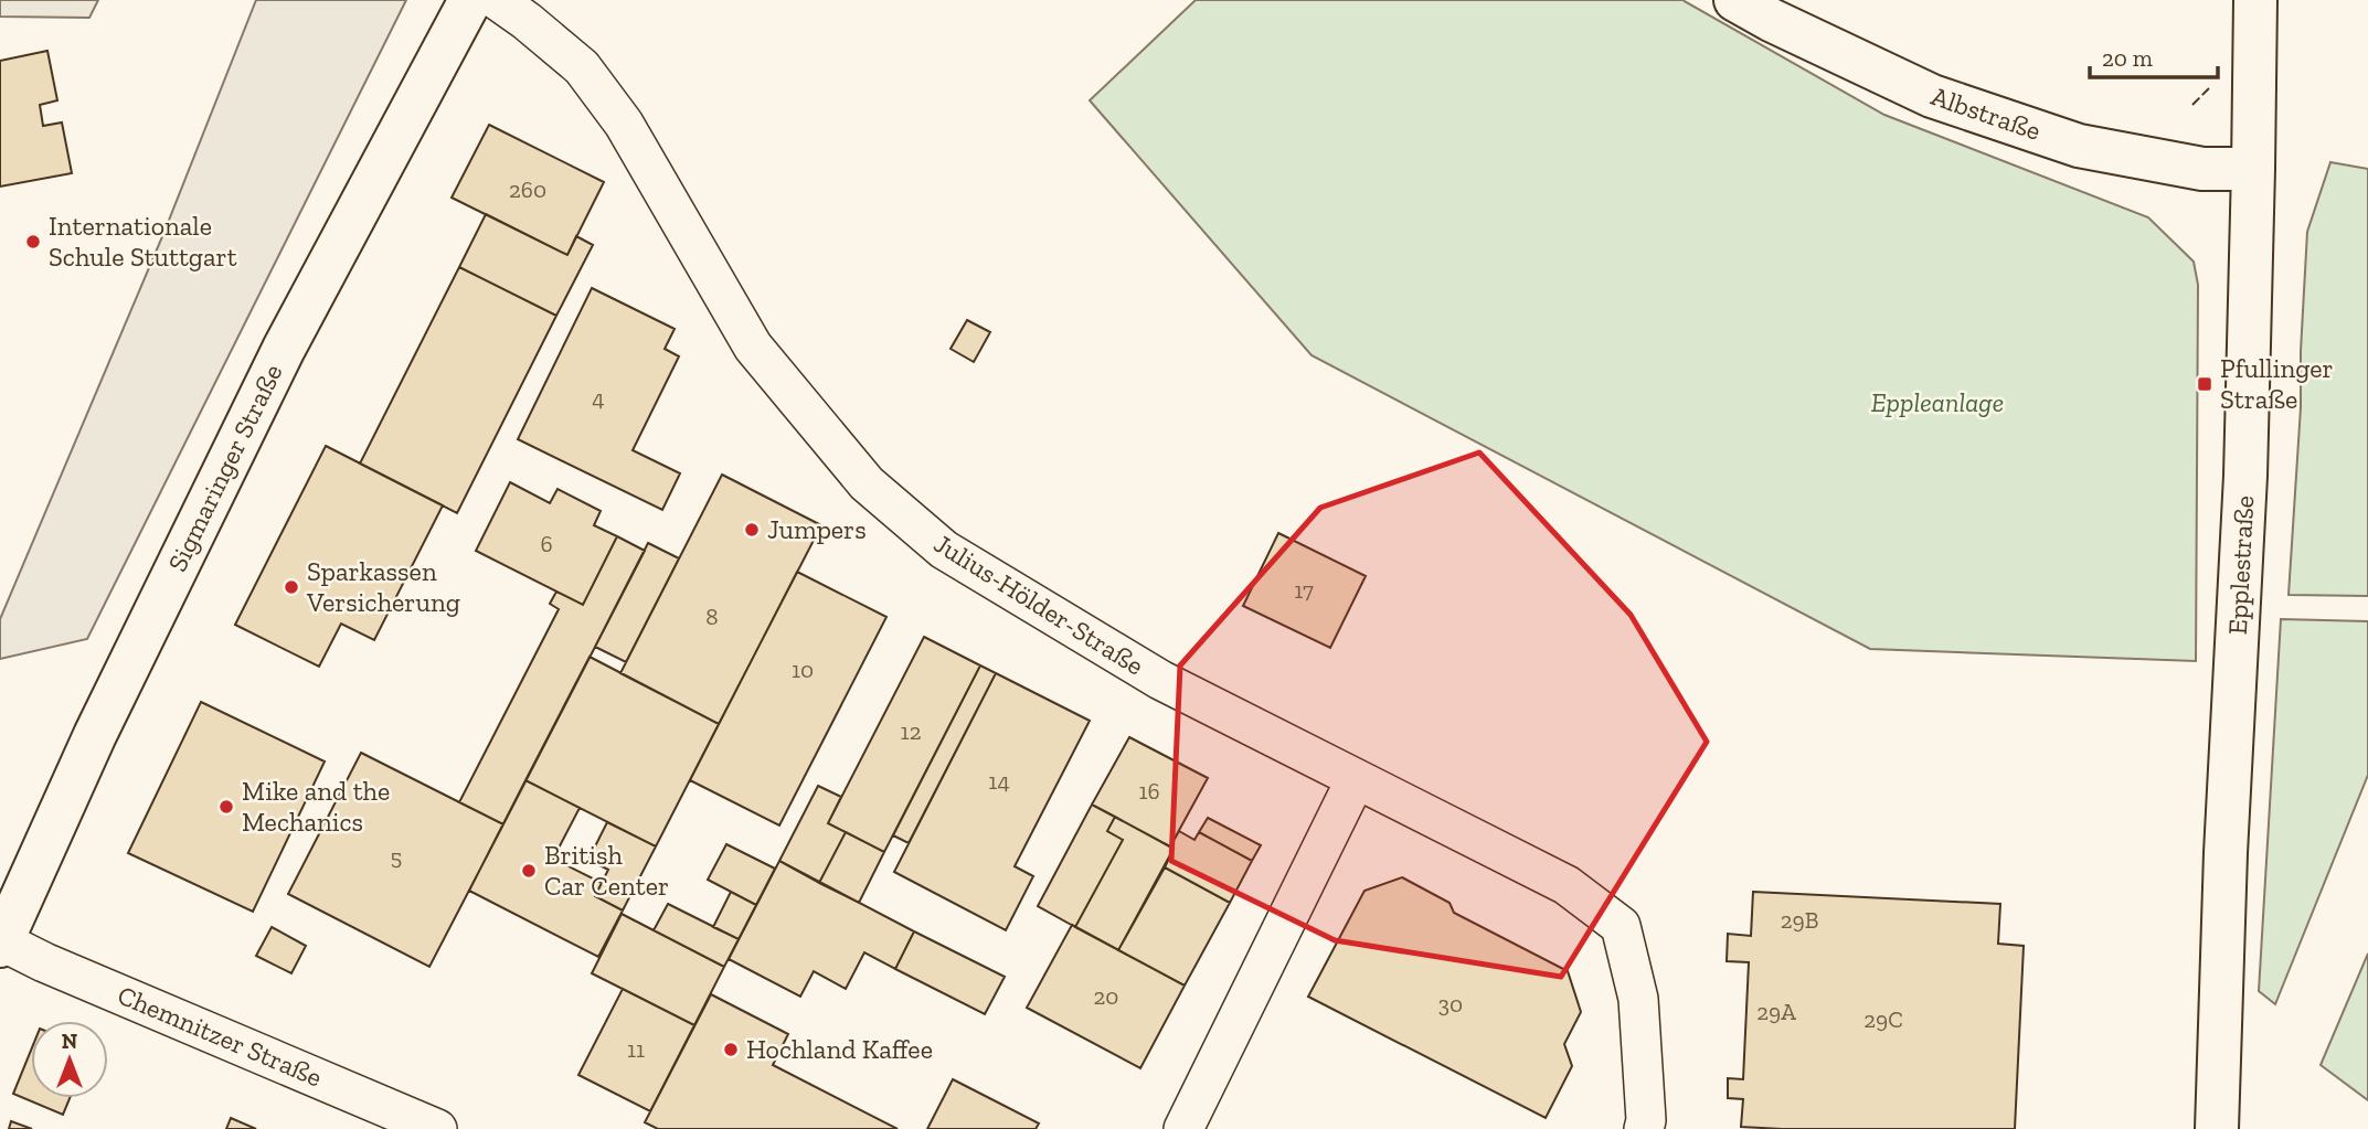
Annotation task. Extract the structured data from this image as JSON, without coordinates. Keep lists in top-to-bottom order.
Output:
{
  "streets": {
    "street": [
      "Albstraße",
      "Sigmaringer Straße",
      "Epplestraße",
      "Julius-Hölder-Straße",
      "Chemnitzer Straße"
    ]
  },
  "crossings": [
    ["Albstraße", "Epplestraße"],
    ["Sigmaringer Straße", "Chemnitzer Straße"]
  ],
  "parks": ["Eppleanlage"],
  "places": {
    "other": [
      "Internationale Schule Stuttgart",
      "Jumpers",
      "Sparkassen Versicherung",
      "Mike and the Mechanics",
      "British Car Center",
      "Hochland Kaffee"
    ],
    "transit": ["Pfullinger Straße"]
  },
  "house_numbers": [
    "260",
    "4",
    "6",
    "17",
    "8",
    "10",
    "12",
    "14",
    "16",
    "5",
    "29B",
    "20",
    "30",
    "29A",
    "29C",
    "11"
  ],
  "scale_bar": "20 m",
  "north": "top"
}
